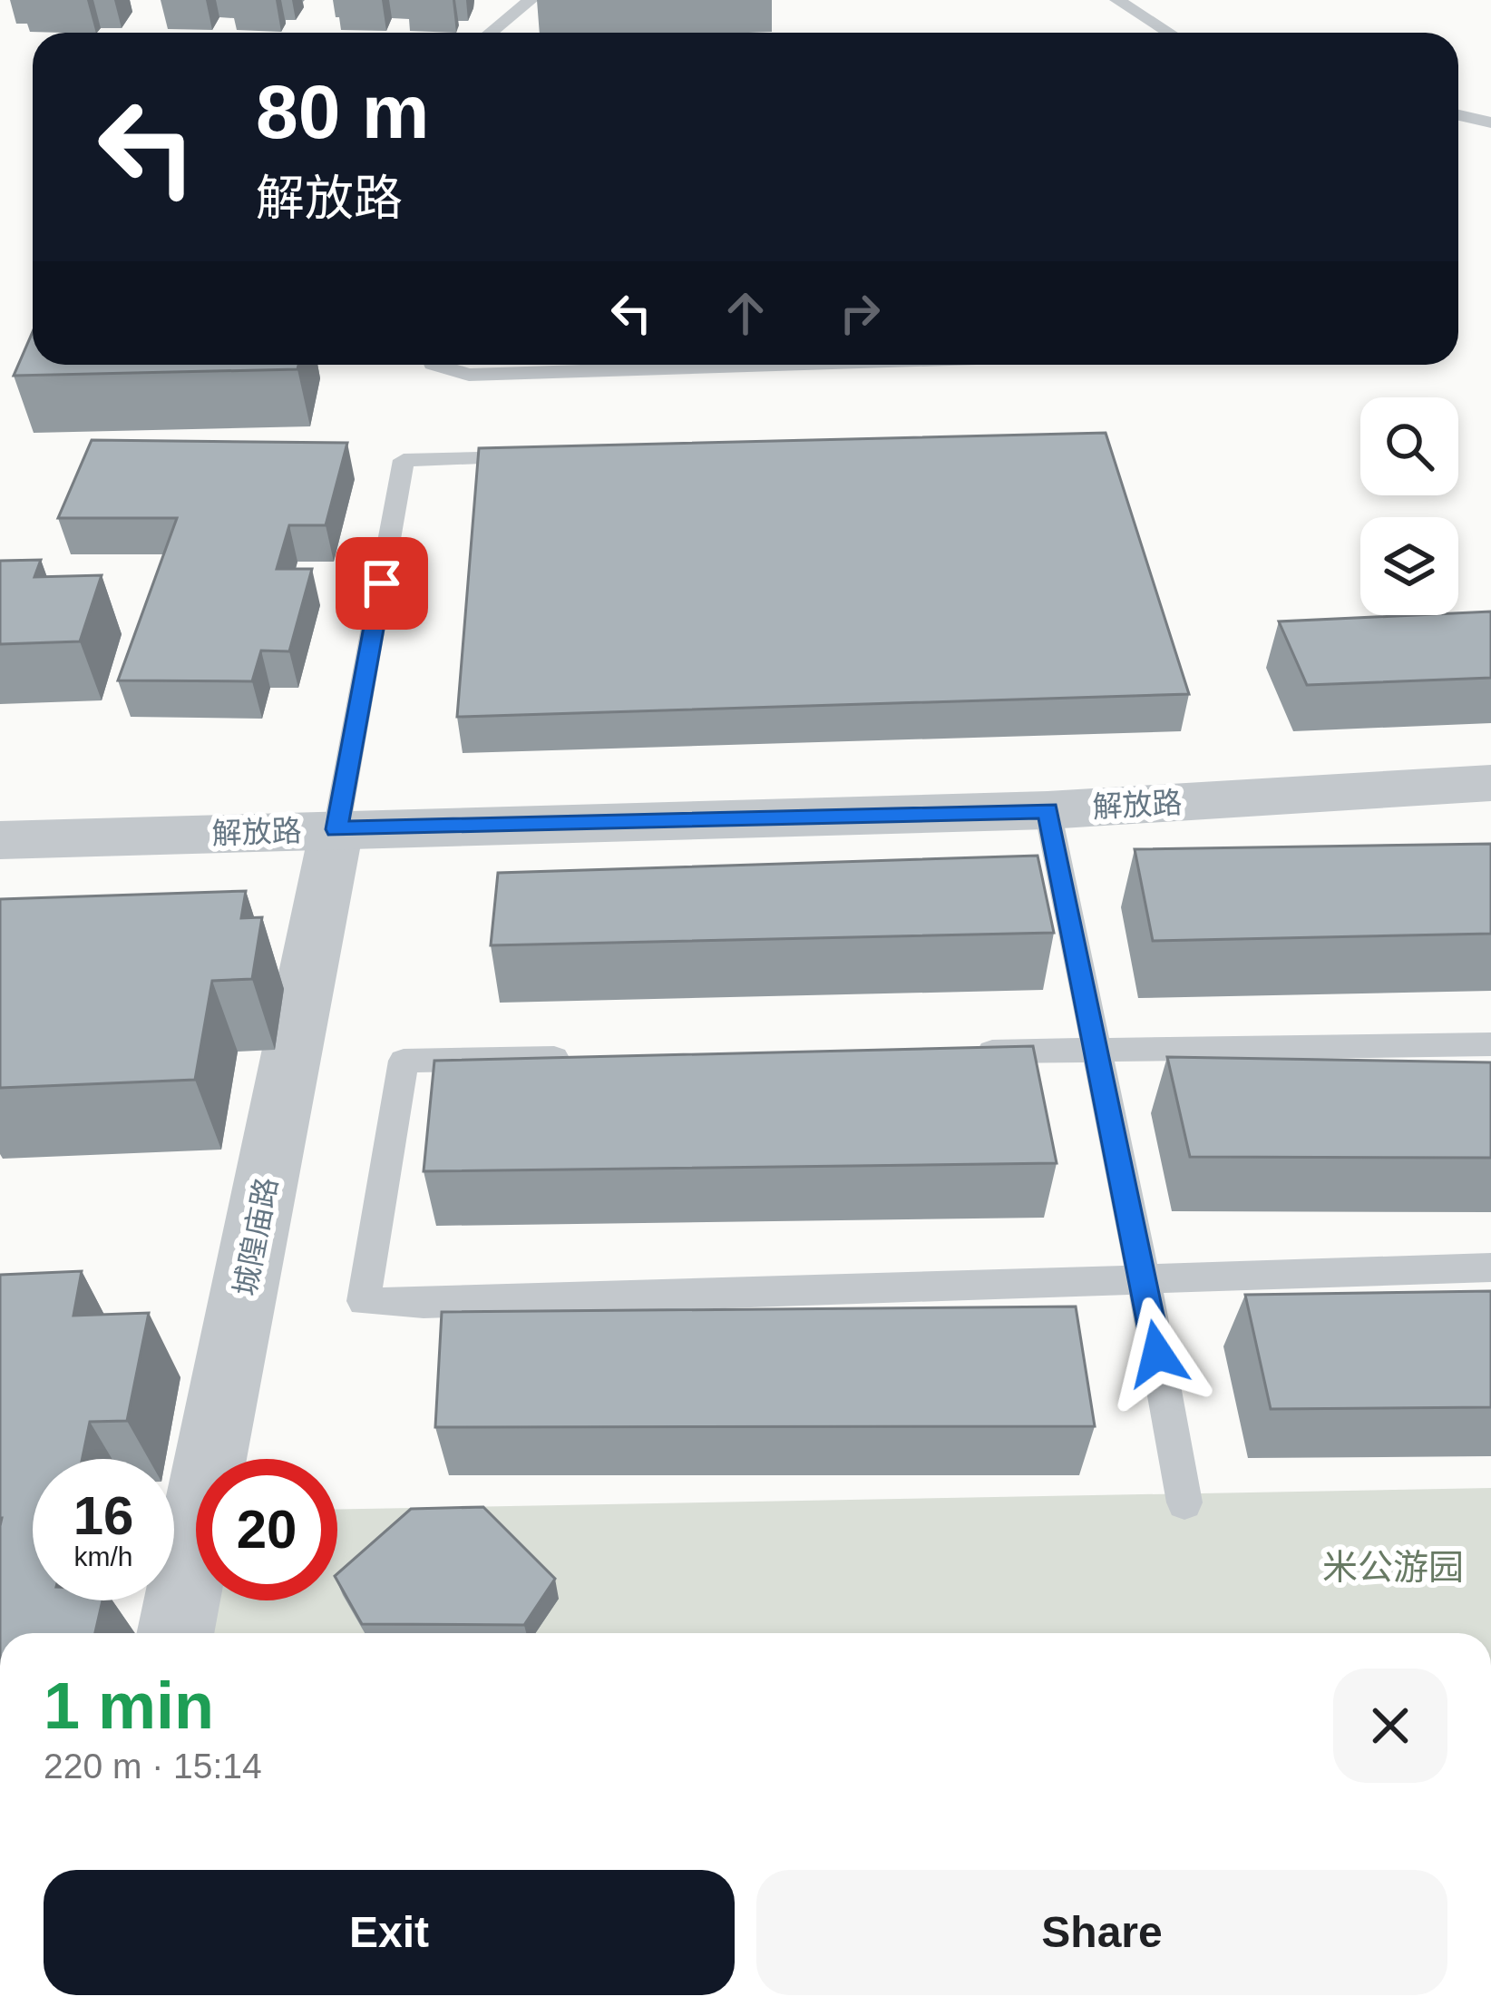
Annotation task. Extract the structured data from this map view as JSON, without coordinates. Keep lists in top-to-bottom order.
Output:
{
  "streets": {
    "street": ["解放路", "城隍庙路"]
  },
  "crossings": [
    ["解放路", "城隍庙路"]
  ],
  "parks": ["米公游园"],
  "page": {
    "turn": ["80 m", "解放路"],
    "speed": "16 km/h",
    "limit": "20",
    "heading": ["1 min", "220 m · 15:14"],
    "buttons": ["Exit", "Share"]
  }
}
